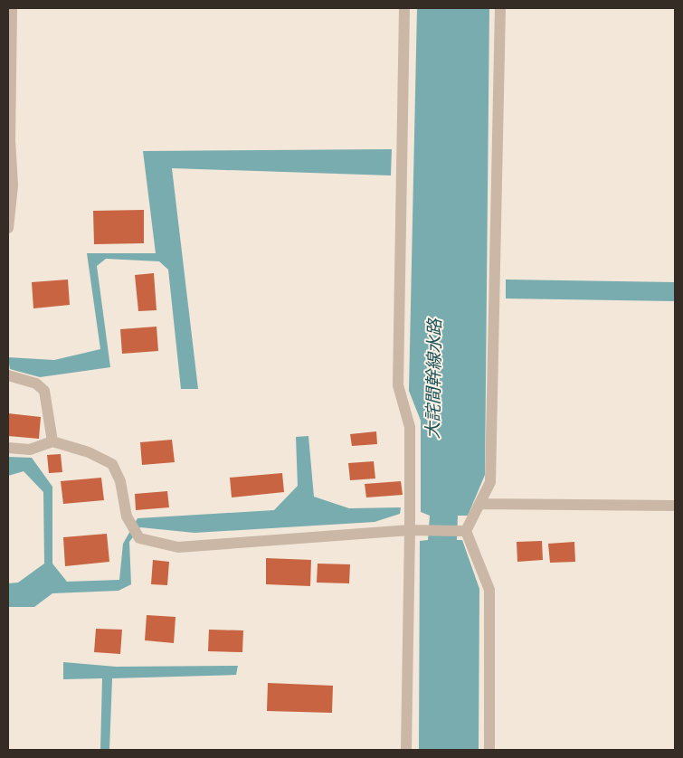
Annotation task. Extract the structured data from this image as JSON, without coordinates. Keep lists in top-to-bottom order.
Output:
{
  "water": ["大詫間幹線水路"]
}
